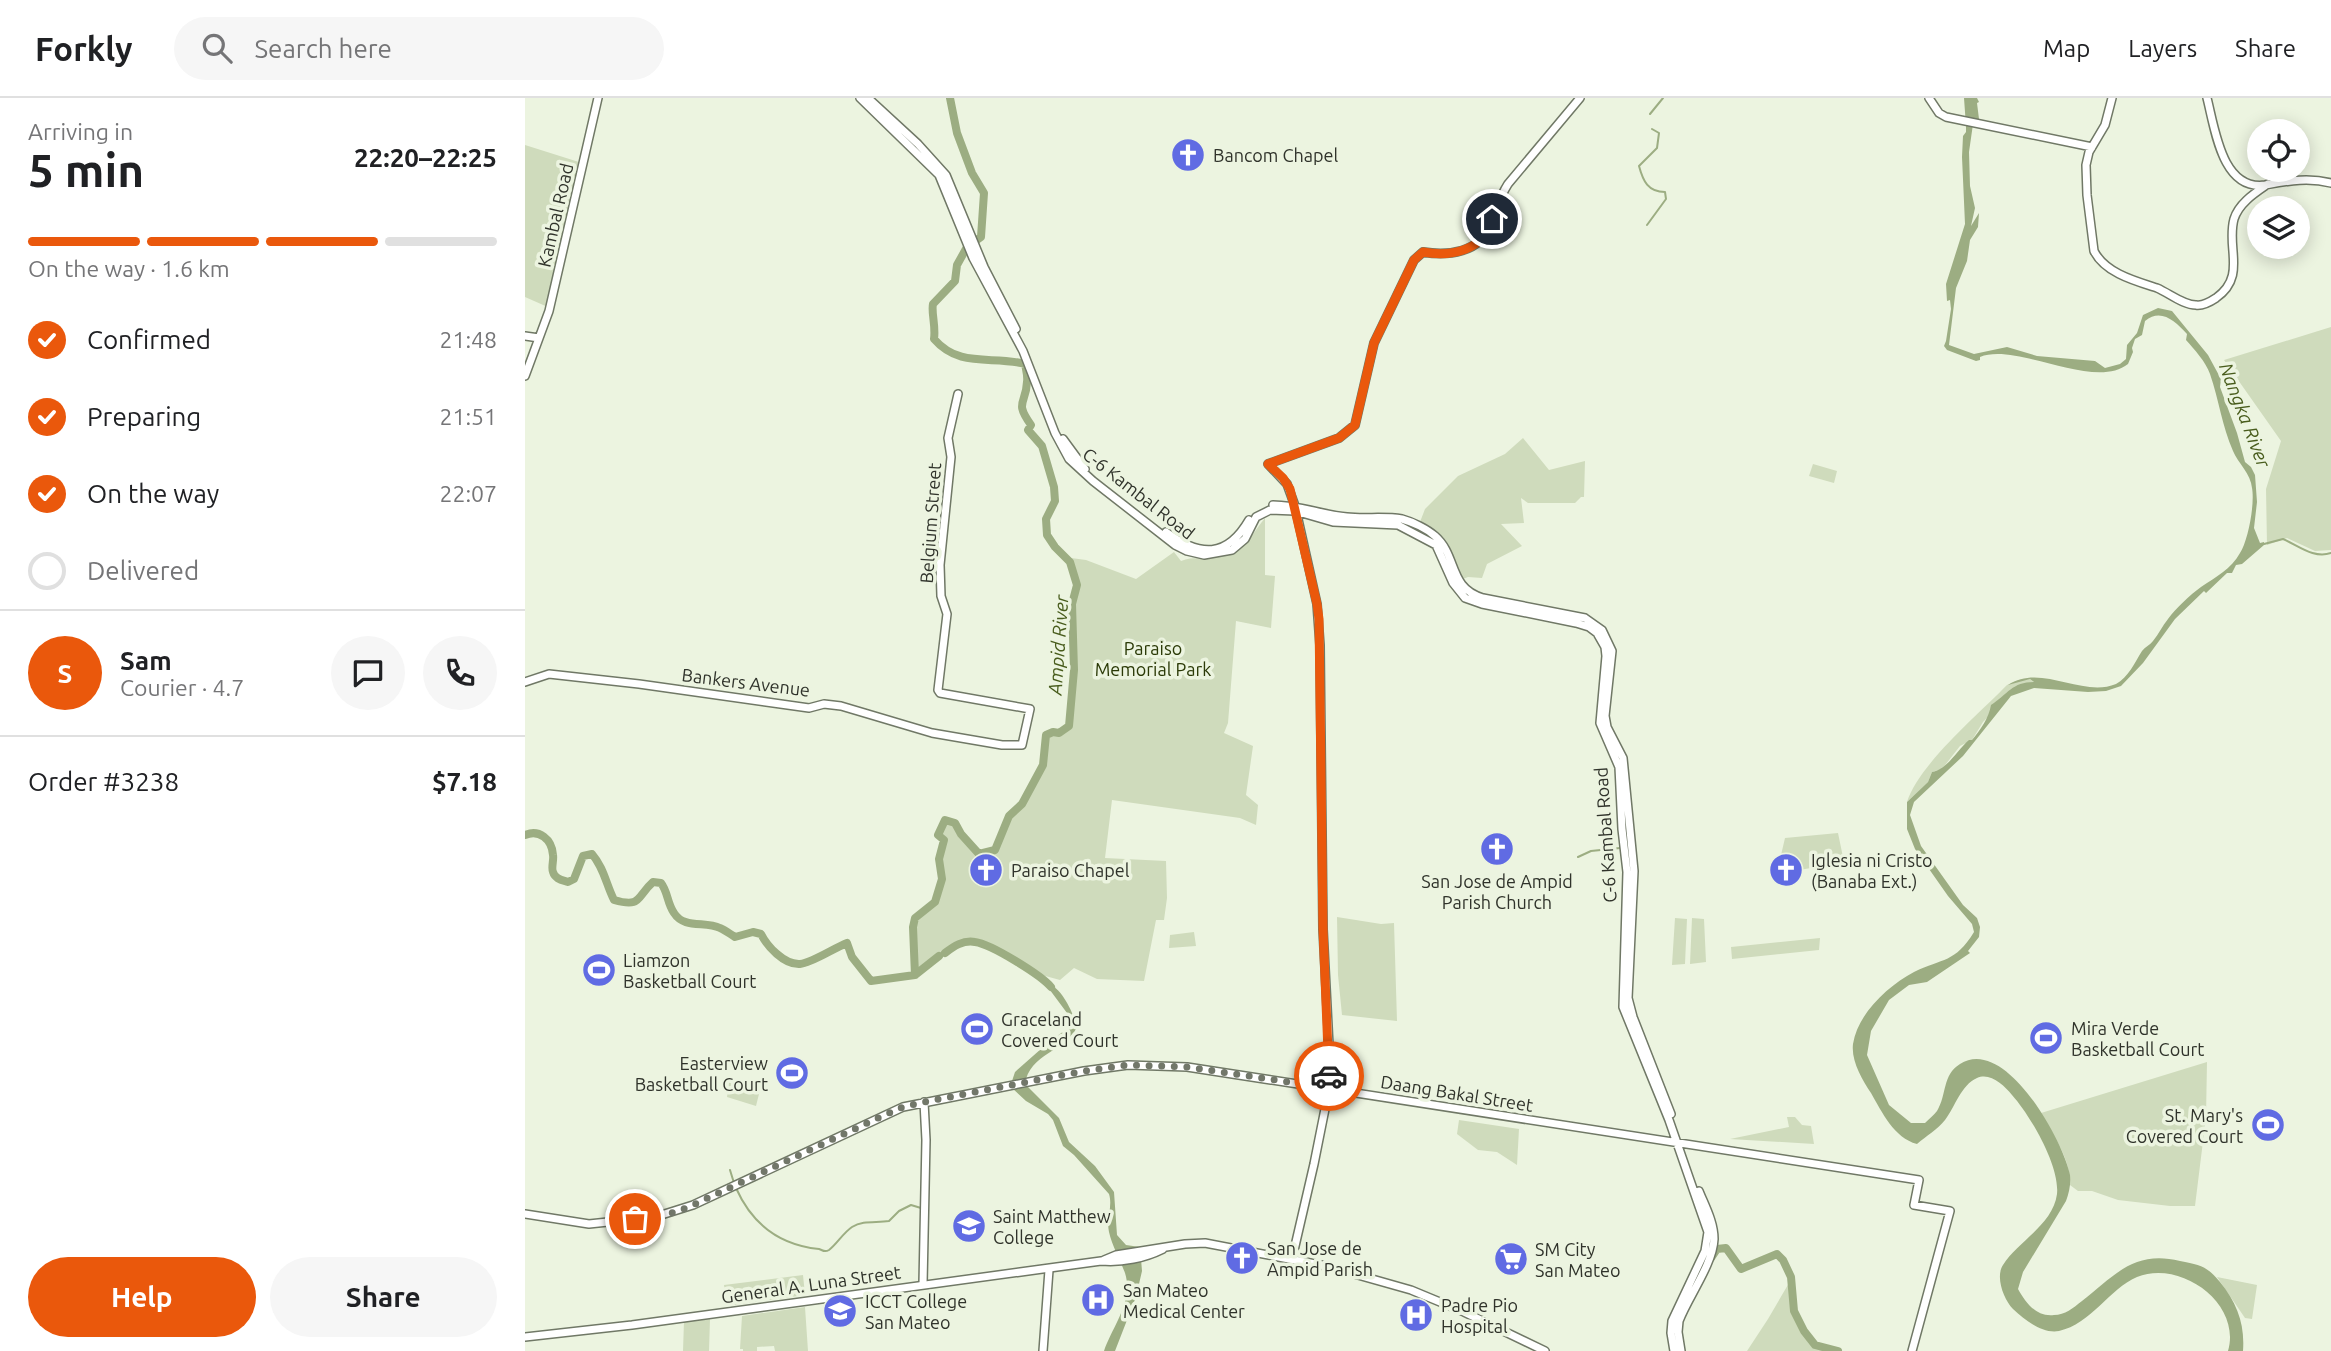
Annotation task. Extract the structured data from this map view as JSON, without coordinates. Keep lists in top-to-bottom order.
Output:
{
  "streets": {
    "main road": [
      "Kambal Road",
      "C-6 Kambal Road",
      "Belgium Street",
      "Bankers Avenue",
      "Daang Bakal Street",
      "General A. Luna Street"
    ]
  },
  "crossings": [
    ["C-6 Kambal Road", "Daang Bakal Street"],
    ["Belgium Street", "Bankers Avenue"]
  ],
  "water": ["Nangka River", "Ampid River"],
  "parks": ["Paraiso Memorial Park"],
  "places": {
    "church": [
      "Bancom Chapel",
      "San Jose de Ampid Parish Church",
      "Paraiso Chapel",
      "Iglesia ni Cristo (Banaba Ext.)",
      "San Jose de Ampid Parish"
    ],
    "sports": [
      "Liamzon Basketball Court",
      "Graceland Covered Court",
      "Mira Verde Basketball Court",
      "Easterview Basketball Court",
      "St. Mary's Covered Court"
    ],
    "school or university": ["Saint Matthew College", "ICCT College San Mateo"],
    "supermarket": ["SM City San Mateo"],
    "hospital": ["San Mateo Medical Center", "Padre Pio Hospital"]
  },
  "page": {
    "header": "Forkly",
    "search": "Search here",
    "nav": ["Map", "Layers", "Share"],
    "heading": ["5 min", "Arriving in", "22:20–22:25"],
    "panel": [
      "Sam",
      "Courier · 4.7",
      "Order #3238",
      "$7.18"
    ],
    "bar": "On the way · 1.6 km",
    "list": [
      ["Confirmed", "21:48"],
      ["Preparing", "21:51"],
      ["On the way", "22:07"],
      "Delivered"
    ],
    "round": "S",
    "buttons": ["Help", "Share"]
  }
}
